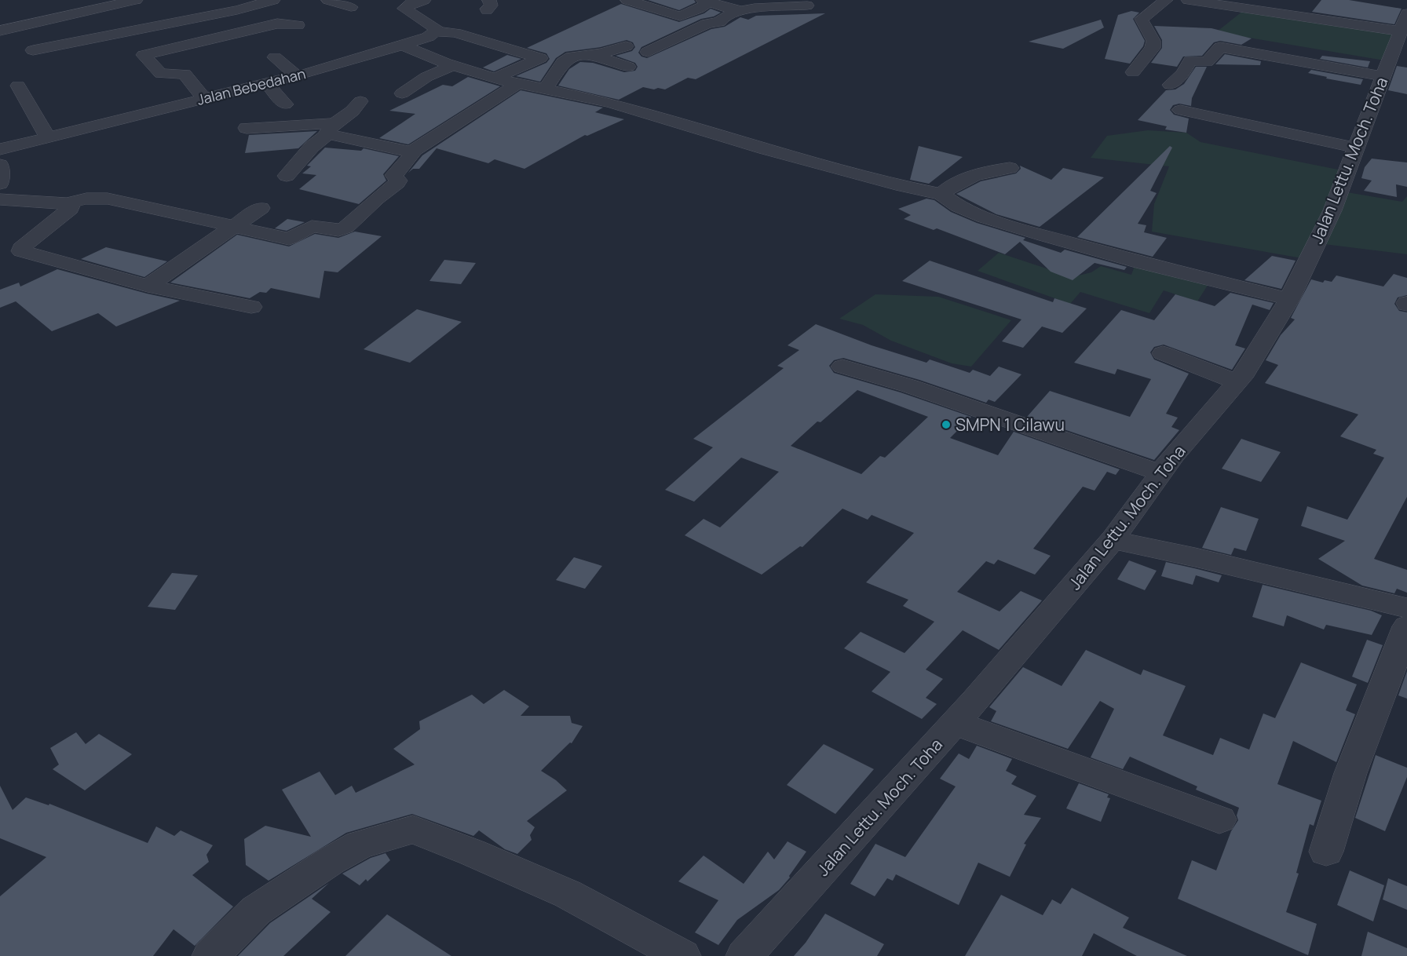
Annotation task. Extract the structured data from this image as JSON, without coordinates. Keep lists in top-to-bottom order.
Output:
{
  "streets": {
    "street": ["Jalan Bebedahan", "Jalan Lettu. Moch. Toha"]
  },
  "places": ["SMPN 1 Cilawu"]
}
